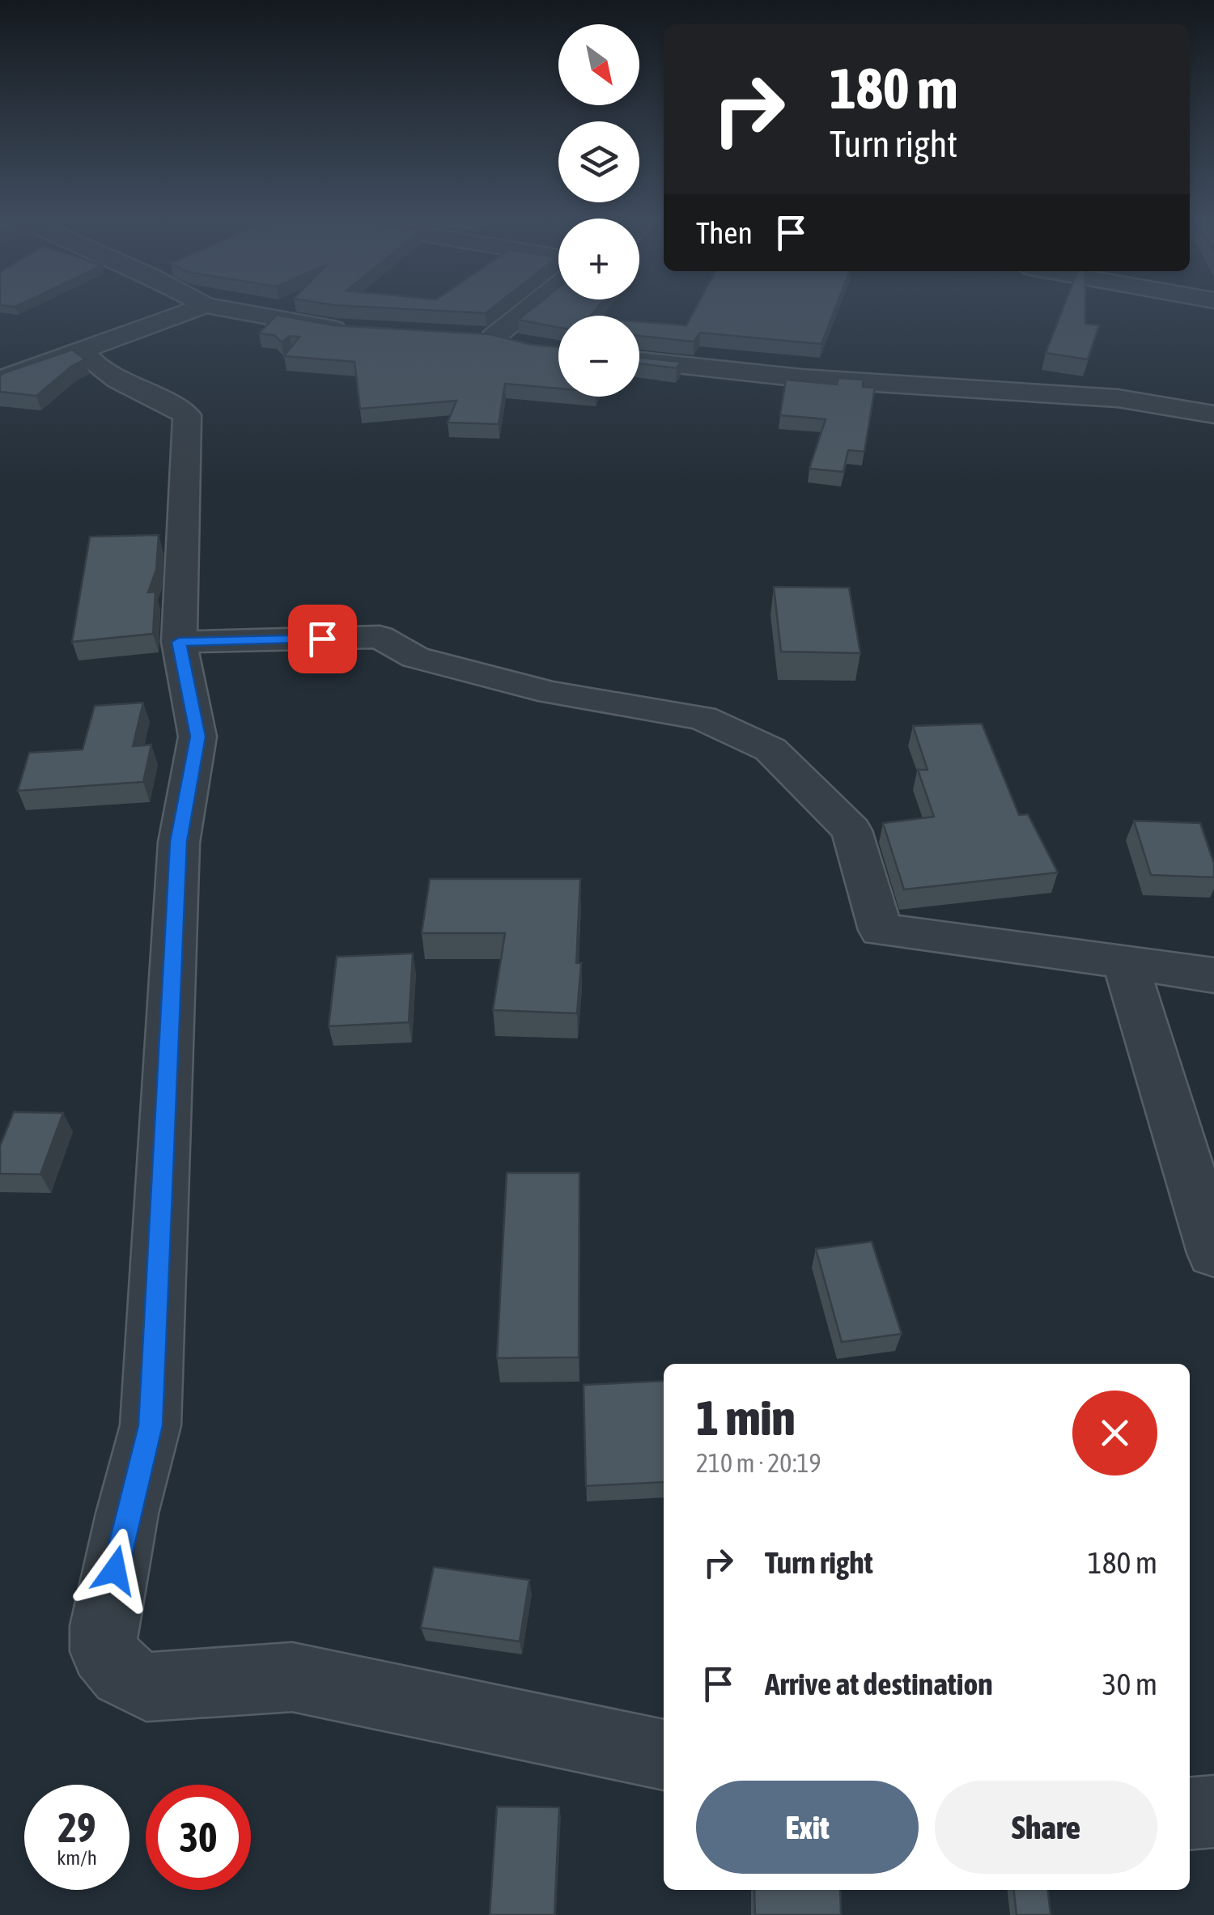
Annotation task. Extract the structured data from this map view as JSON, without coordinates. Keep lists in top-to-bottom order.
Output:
{
  "north": "bottom right",
  "page": {
    "map_buttons": ["+", "−"],
    "turn": ["180 m", "Turn right"],
    "then": "Then",
    "heading": ["1 min", "210 m · 20:19"],
    "list": [
      {
        "name": "Turn right",
        "value": "180 m"
      },
      {
        "name": "Arrive at destination",
        "value": "30 m"
      }
    ],
    "buttons": ["Exit", "Share"],
    "speed": "29 km/h",
    "limit": "30"
  }
}
